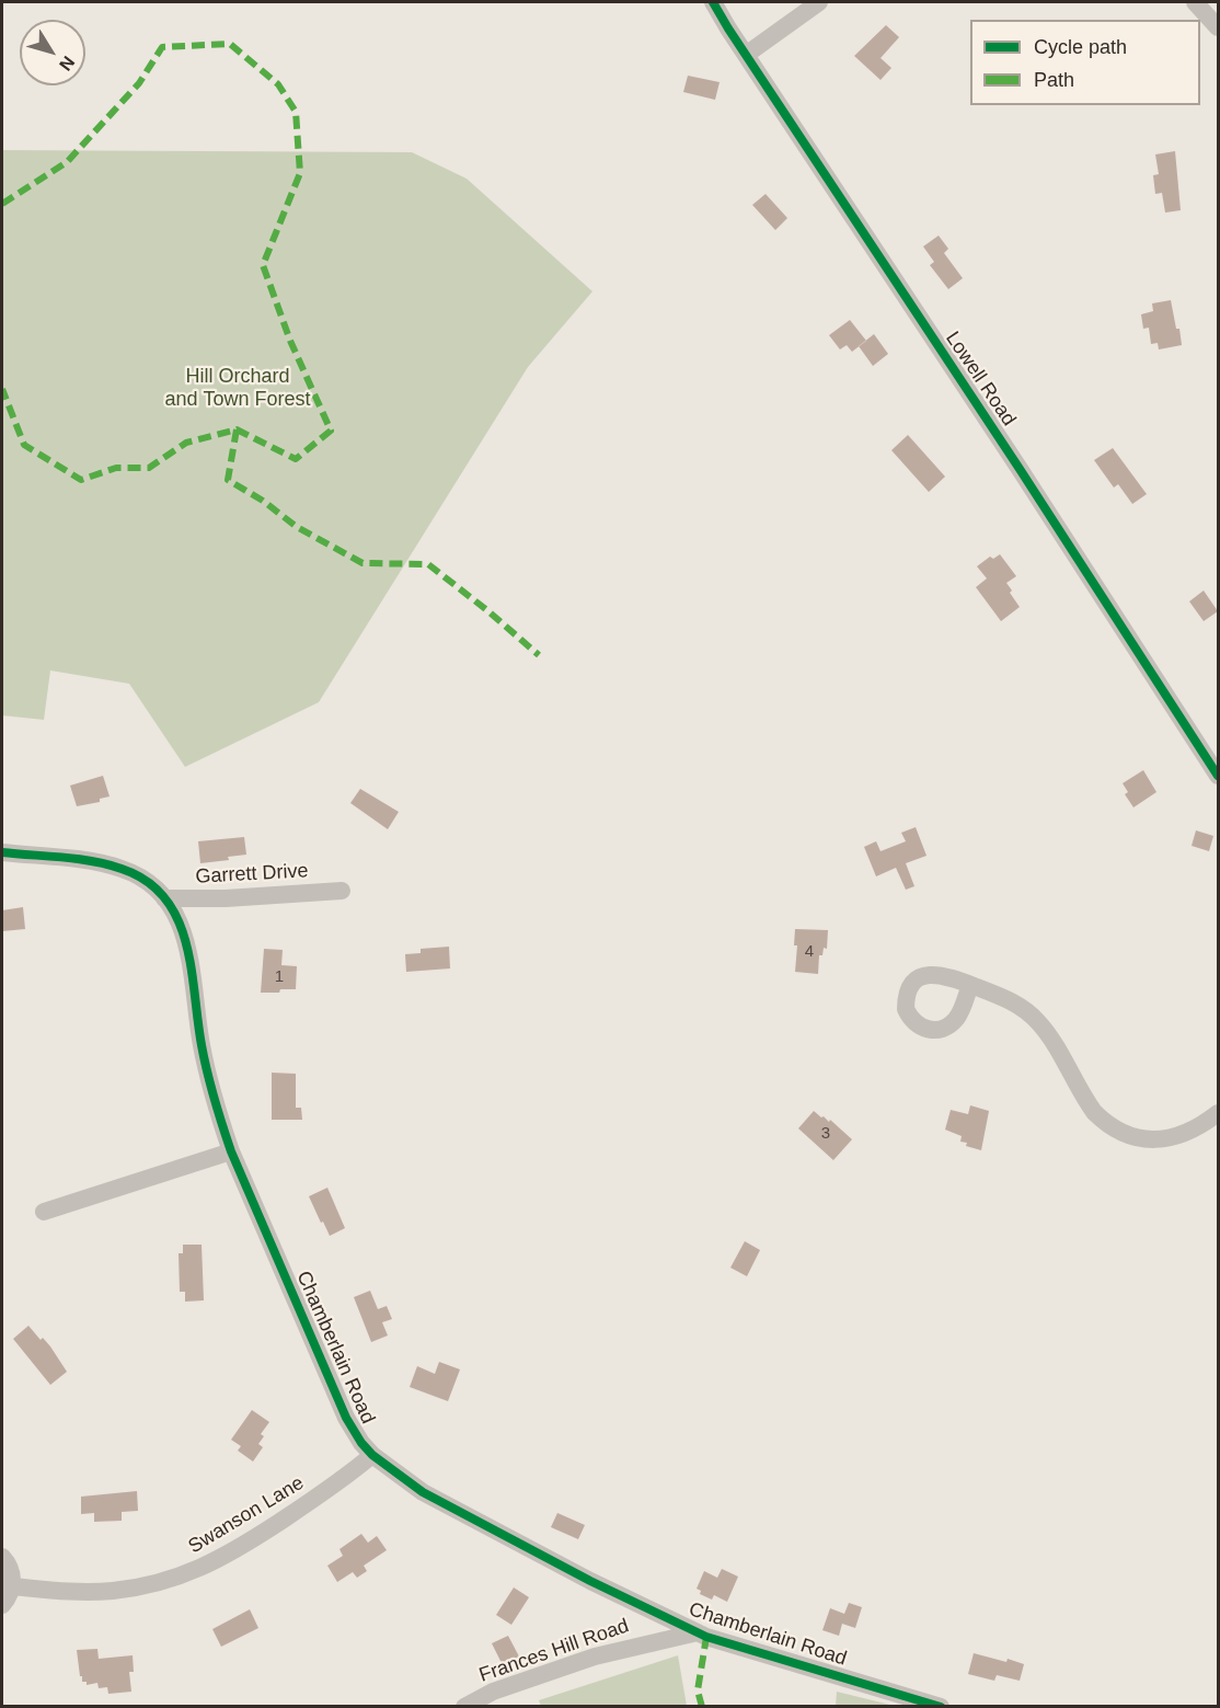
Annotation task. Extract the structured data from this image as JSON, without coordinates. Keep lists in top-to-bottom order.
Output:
{
  "streets": {
    "street": [
      "Lowell Road",
      "Garrett Drive",
      "Chamberlain Road",
      "Swanson Lane",
      "Frances Hill Road"
    ]
  },
  "crossings": [
    ["Garrett Drive", "Chamberlain Road"],
    ["Chamberlain Road", "Swanson Lane"],
    ["Chamberlain Road", "Frances Hill Road"]
  ],
  "parks": ["Hill Orchard and Town Forest"],
  "house_numbers": ["4", "1", "3"],
  "legend": ["Cycle path", "Path"],
  "north": "bottom right"
}
